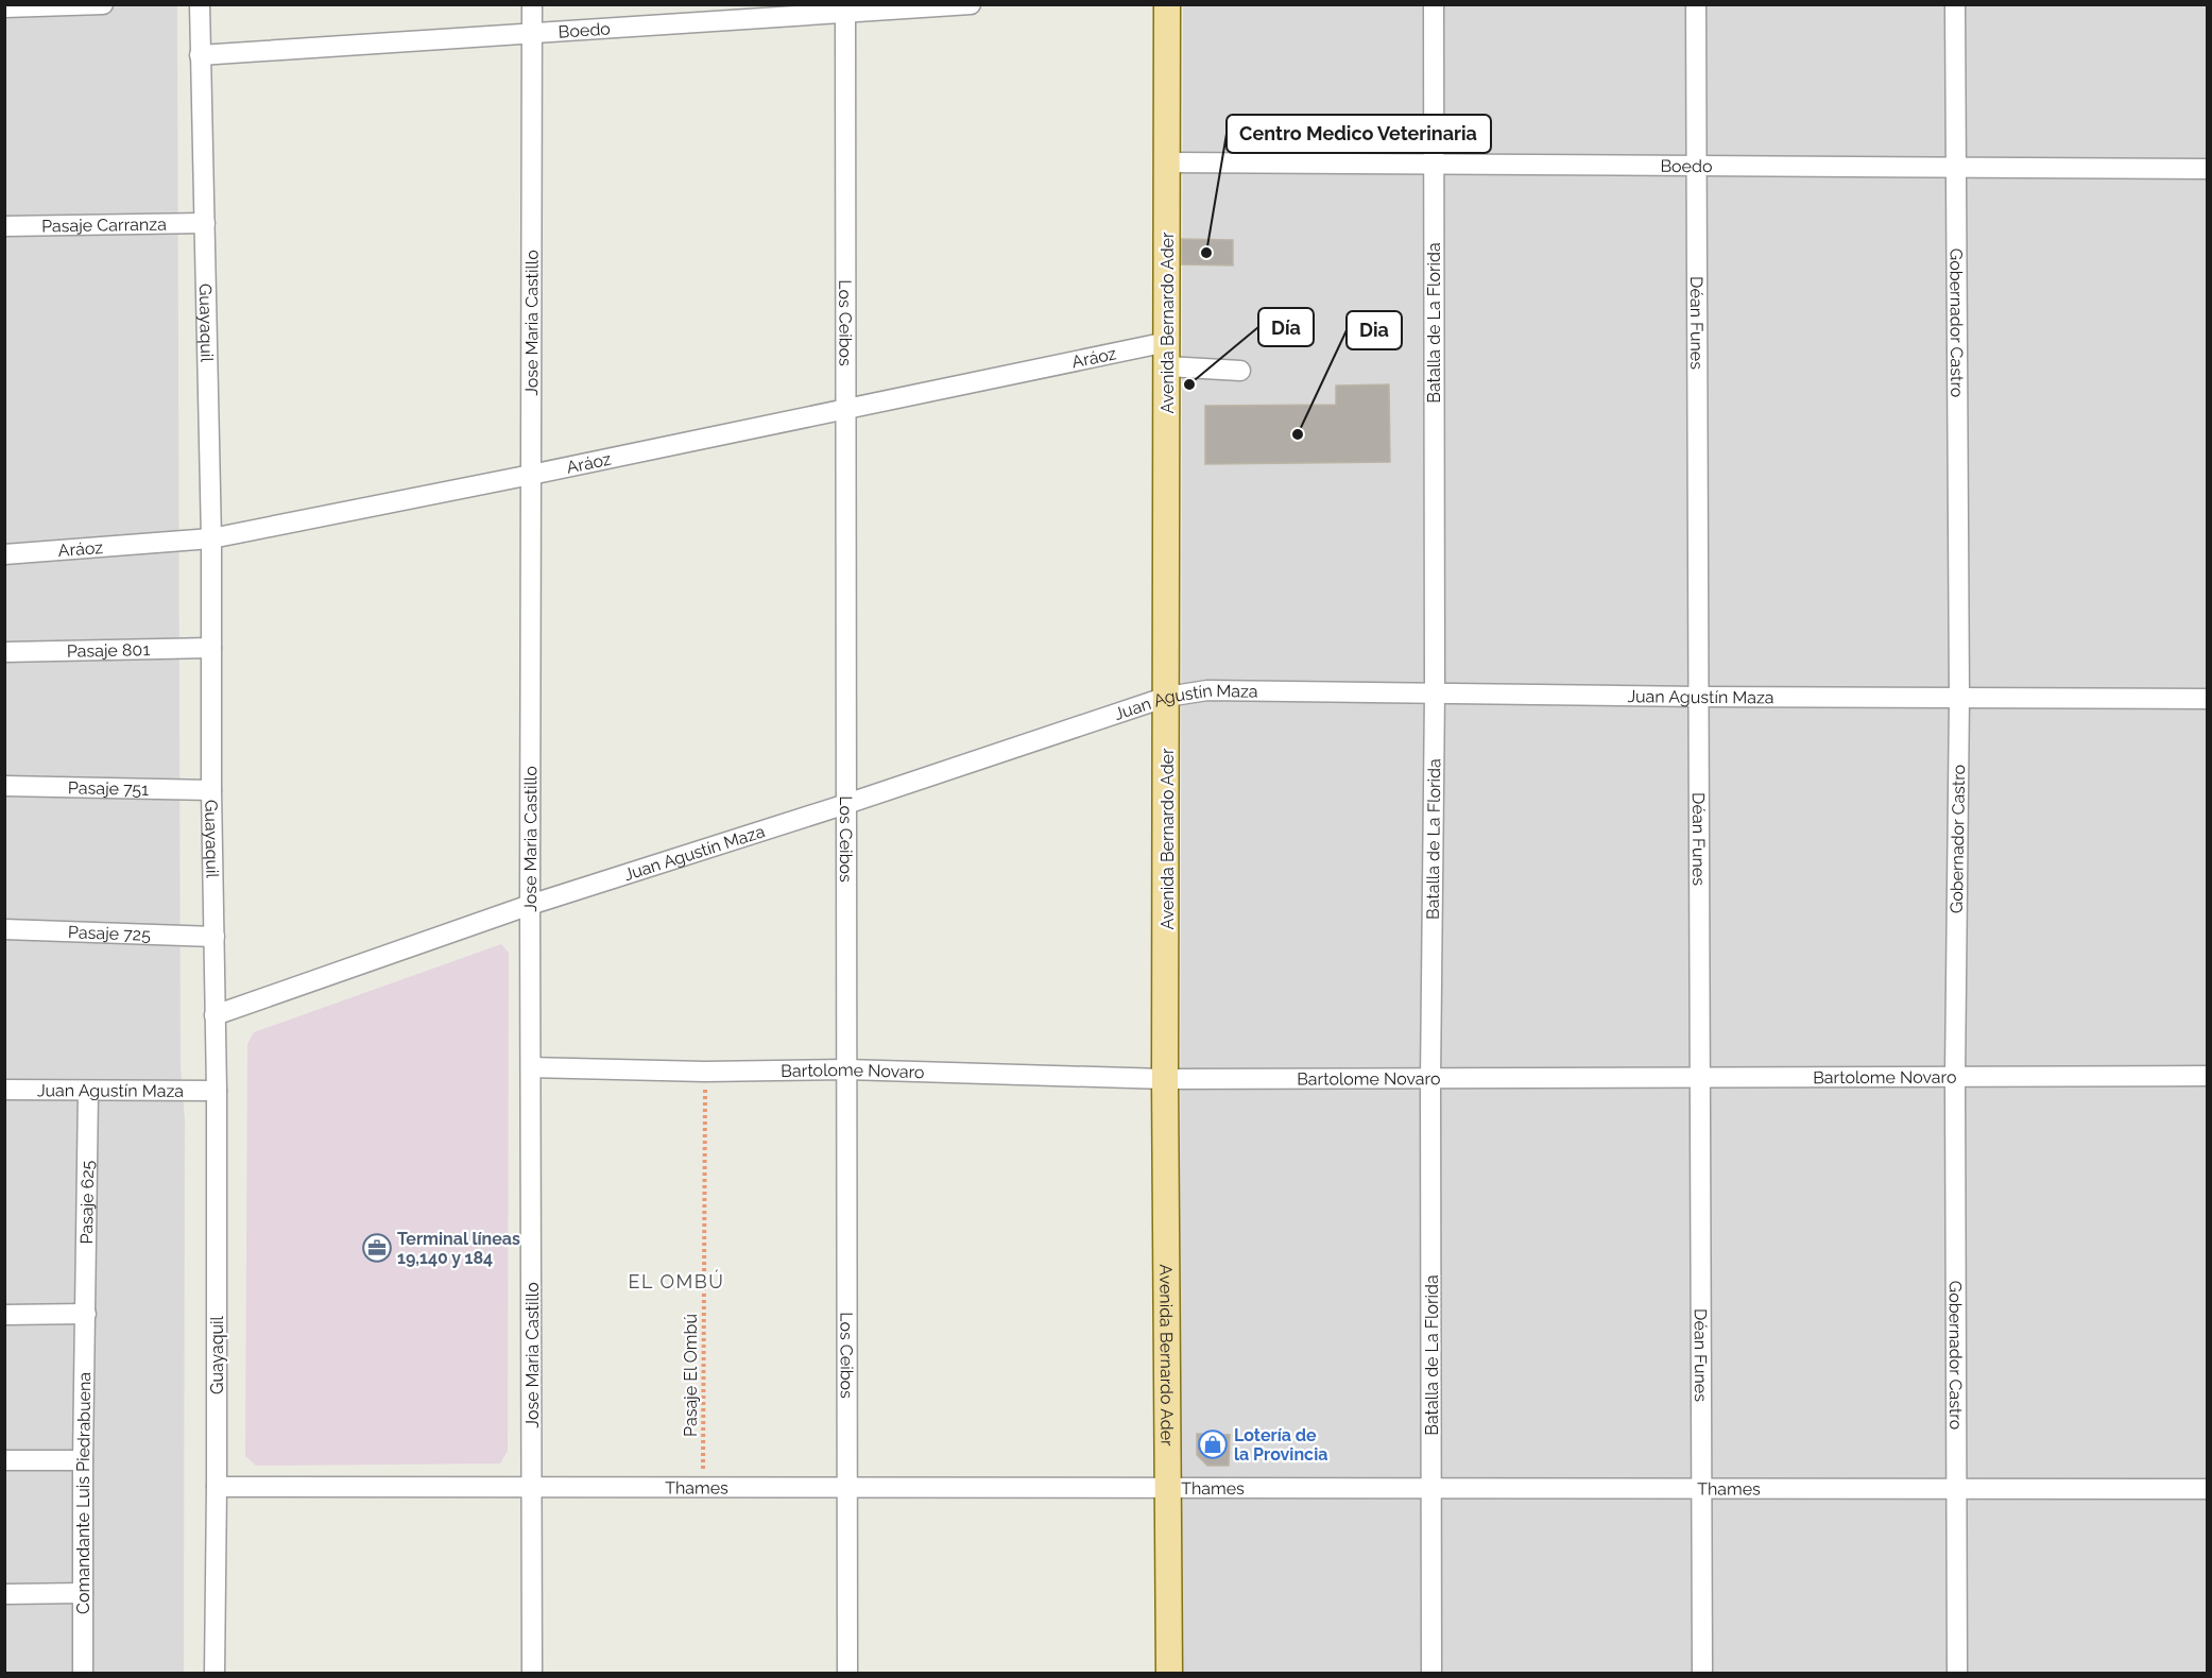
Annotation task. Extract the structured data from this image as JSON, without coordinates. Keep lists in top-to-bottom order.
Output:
{
  "streets": {
    "main road": ["Avenida Bernardo Ader"],
    "street": [
      "Boedo",
      "Pasaje Carranza",
      "Guayaquil",
      "Jose Maria Castillo",
      "Los Ceibos",
      "Batalla de La Florida",
      "Déan Funes",
      "Gobernador Castro",
      "Aráoz",
      "Pasaje 801",
      "Juan Agustín Maza",
      "Pasaje 751",
      "Pasaje 725",
      "Bartolome Novaro",
      "Pasaje 625",
      "Thames",
      "Comandante Luis Piedrabuena"
    ],
    "path": ["Pasaje El Ombú"]
  },
  "crossings": [
    ["Boedo", "Guayaquil"],
    ["Boedo", "Jose Maria Castillo"],
    ["Boedo", "Los Ceibos"],
    ["Boedo", "Avenida Bernardo Ader"],
    ["Boedo", "Batalla de La Florida"],
    ["Boedo", "Déan Funes"],
    ["Boedo", "Gobernador Castro"],
    ["Pasaje Carranza", "Guayaquil"],
    ["Guayaquil", "Aráoz"],
    ["Guayaquil", "Pasaje 801"],
    ["Guayaquil", "Juan Agustín Maza"],
    ["Guayaquil", "Pasaje 751"],
    ["Guayaquil", "Pasaje 725"],
    ["Guayaquil", "Thames"],
    ["Jose Maria Castillo", "Aráoz"],
    ["Jose Maria Castillo", "Juan Agustín Maza"],
    ["Jose Maria Castillo", "Bartolome Novaro"],
    ["Jose Maria Castillo", "Thames"],
    ["Los Ceibos", "Aráoz"],
    ["Los Ceibos", "Juan Agustín Maza"],
    ["Los Ceibos", "Bartolome Novaro"],
    ["Los Ceibos", "Thames"],
    ["Avenida Bernardo Ader", "Aráoz"],
    ["Avenida Bernardo Ader", "Juan Agustín Maza"],
    ["Avenida Bernardo Ader", "Bartolome Novaro"],
    ["Avenida Bernardo Ader", "Thames"],
    ["Batalla de La Florida", "Juan Agustín Maza"],
    ["Batalla de La Florida", "Bartolome Novaro"],
    ["Batalla de La Florida", "Thames"],
    ["Déan Funes", "Juan Agustín Maza"],
    ["Déan Funes", "Bartolome Novaro"],
    ["Déan Funes", "Thames"],
    ["Gobernador Castro", "Juan Agustín Maza"],
    ["Gobernador Castro", "Bartolome Novaro"],
    ["Gobernador Castro", "Thames"],
    ["Juan Agustín Maza", "Pasaje 625"],
    ["Bartolome Novaro", "Pasaje El Ombú"],
    ["Pasaje 625", "Comandante Luis Piedrabuena"],
    ["Pasaje El Ombú", "Thames"]
  ],
  "districts": ["EL OMBÚ"],
  "places": {
    "other": ["Centro Medico Veterinaria", "Día", "Dia"],
    "office": ["Terminal líneas 19,140 y 184"],
    "shop": ["Lotería de la Provincia"]
  }
}
